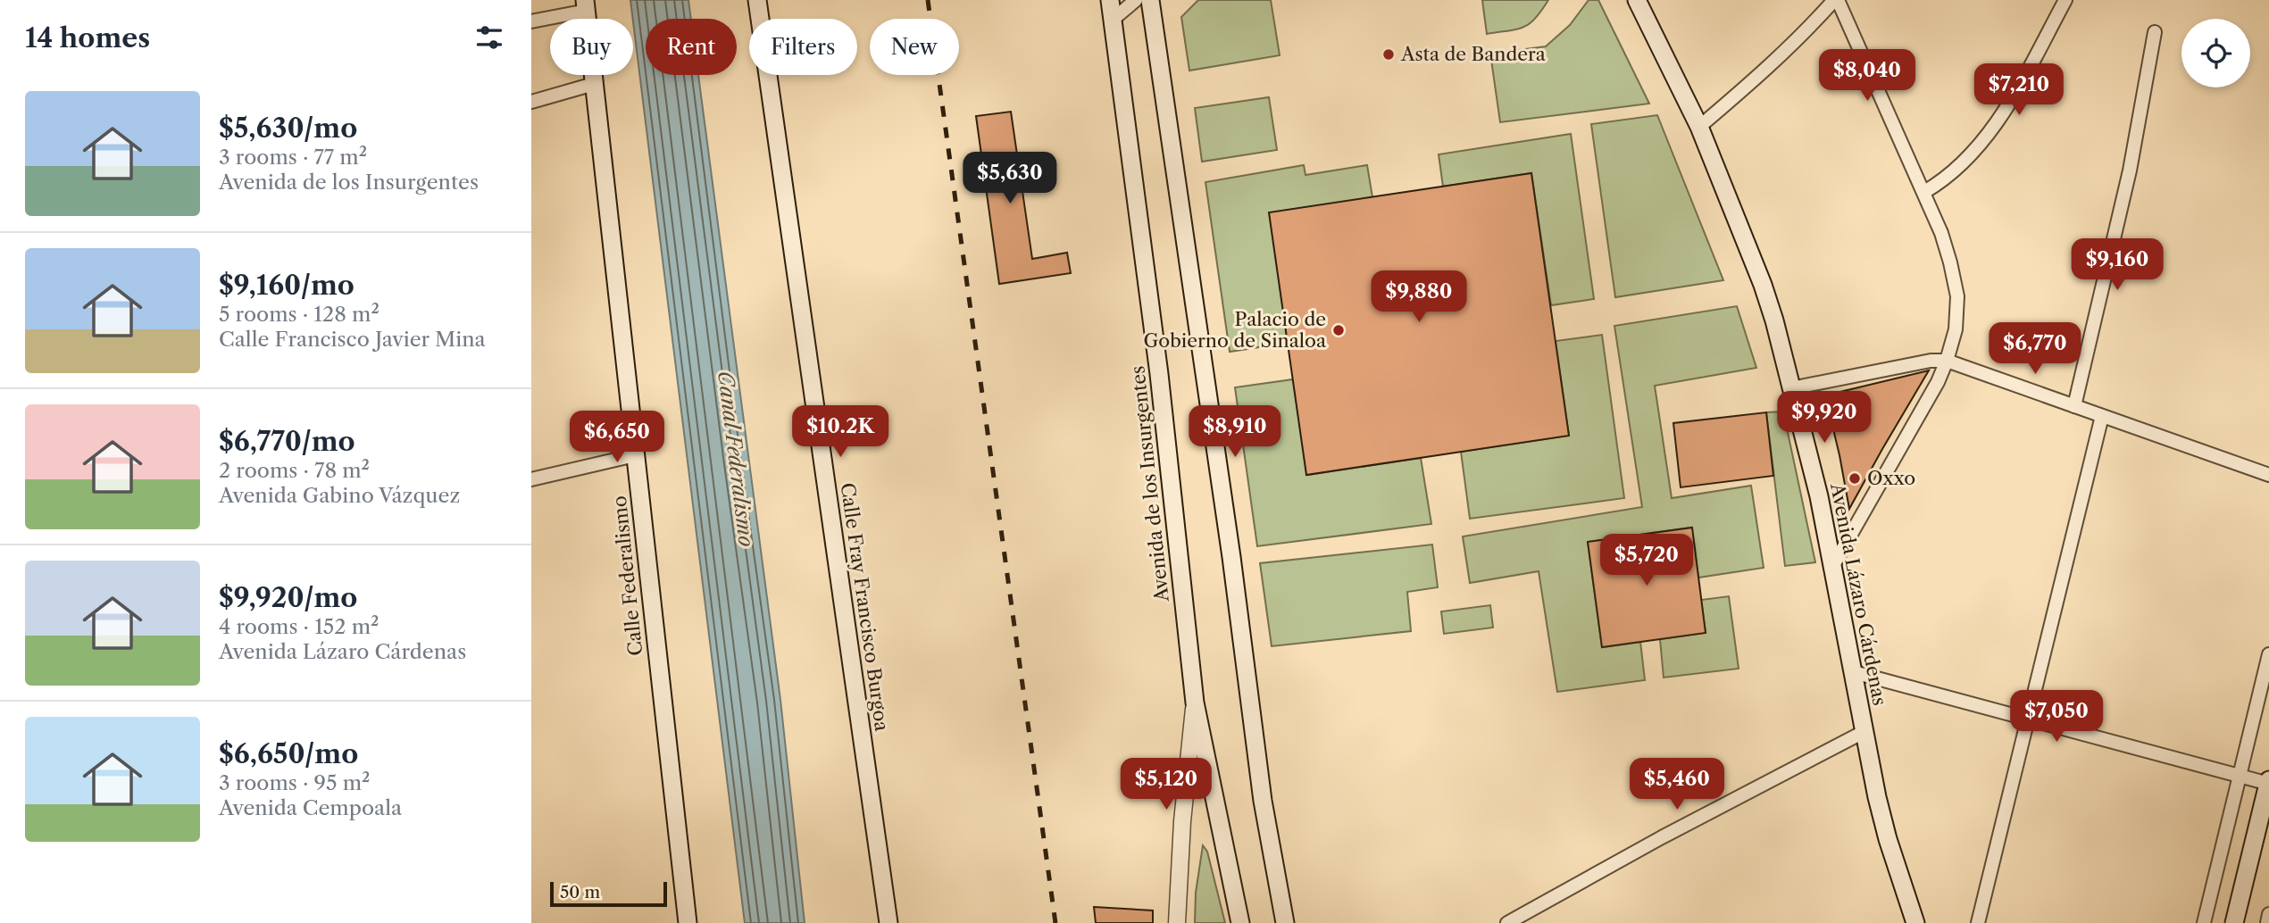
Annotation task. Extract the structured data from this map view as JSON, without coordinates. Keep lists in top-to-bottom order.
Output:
{
  "streets": {
    "main road": [
      "Avenida de los Insurgentes",
      "Calle Federalismo",
      "Avenida Lázaro Cárdenas",
      "Calle Fray Francisco Burgoa"
    ]
  },
  "water": ["Canal Federalismo"],
  "places": ["Asta de Bandera", "Palacio de Gobierno de Sinaloa", "Oxxo"],
  "scale_bar": "50 m",
  "page": {
    "heading": "14 homes",
    "chip": [
      "Buy",
      "Rent",
      "Filters",
      "New"
    ],
    "price": [
      "$8,040",
      "$7,210",
      "$5,630",
      "$9,160",
      "$9,880",
      "$6,770",
      "$9,920",
      "$10.2K",
      "$8,910",
      "$6,650",
      "$5,720",
      "$7,050",
      "$5,120",
      "$5,460"
    ],
    "list": [
      {
        "name": "$5,630/mo",
        "note": "3 rooms · 77 m² · Avenida de los Insurgentes"
      },
      {
        "name": "$9,160/mo",
        "note": "5 rooms · 128 m² · Calle Francisco Javier Mina"
      },
      {
        "name": "$6,770/mo",
        "note": "2 rooms · 78 m² · Avenida Gabino Vázquez"
      },
      {
        "name": "$9,920/mo",
        "note": "4 rooms · 152 m² · Avenida Lázaro Cárdenas"
      },
      {
        "name": "$6,650/mo",
        "note": "3 rooms · 95 m² · Avenida Cempoala"
      }
    ],
    "scale": "50 m"
  }
}
